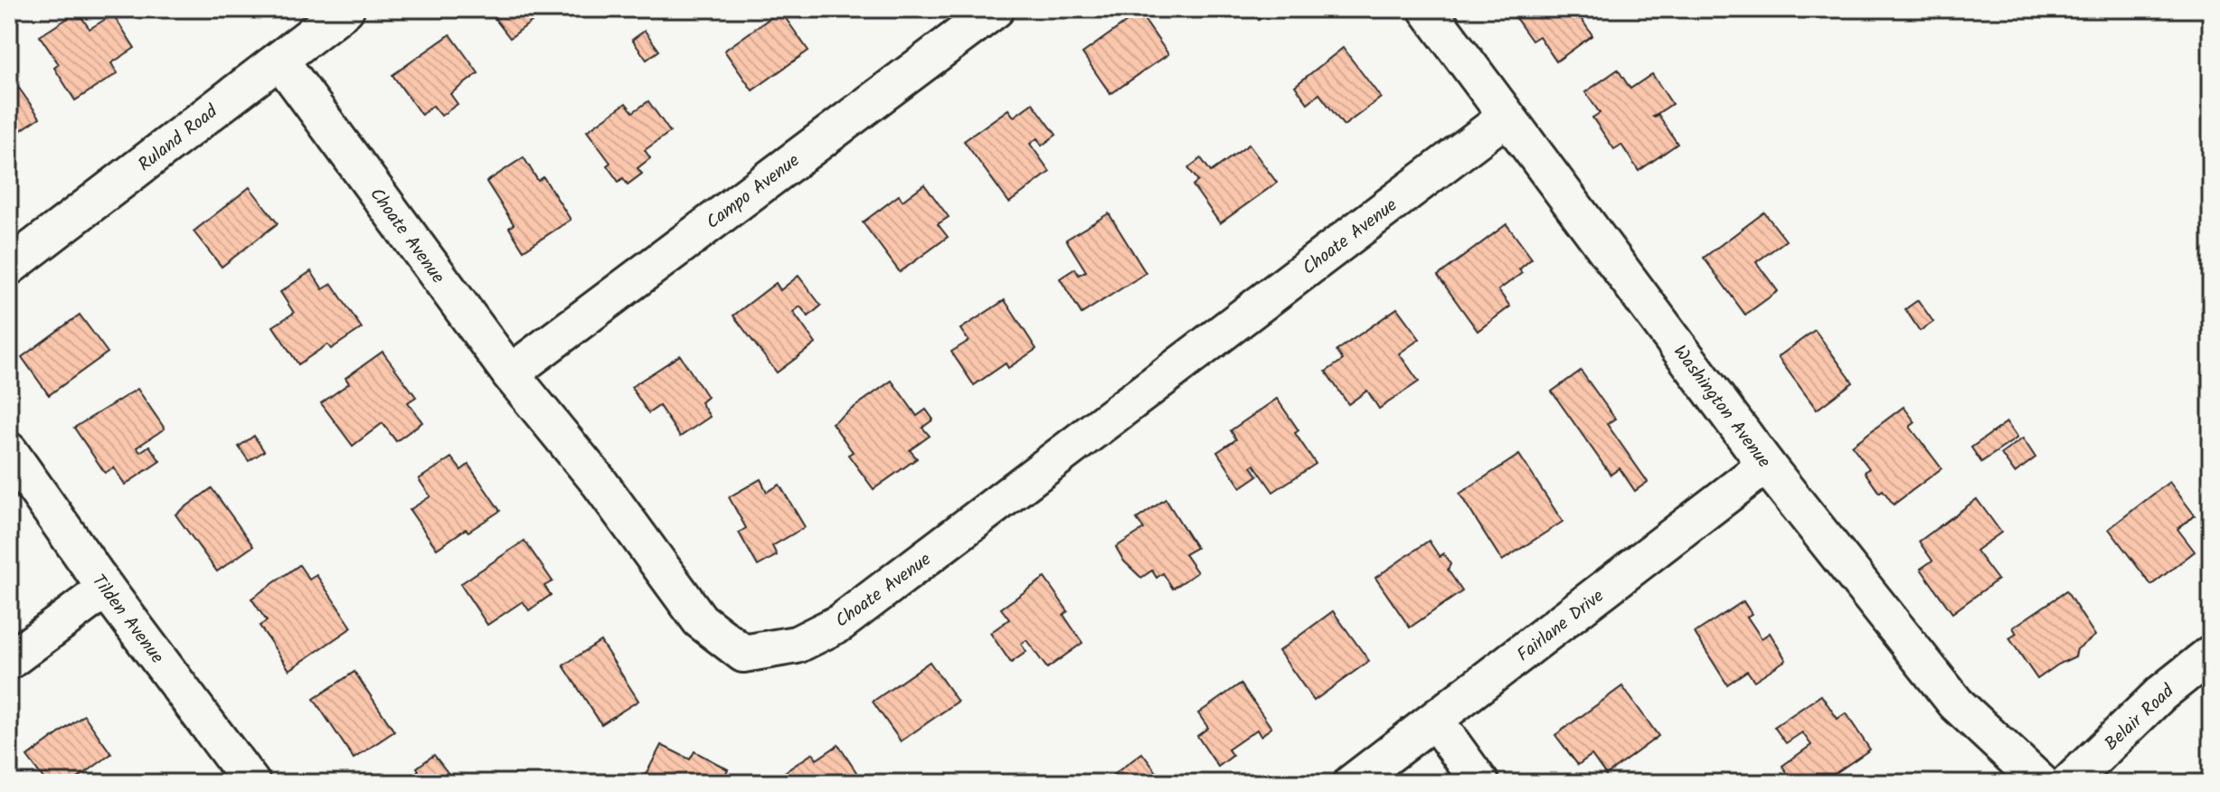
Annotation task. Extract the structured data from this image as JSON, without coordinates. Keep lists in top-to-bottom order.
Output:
{
  "streets": {
    "street": [
      "Ruland Road",
      "Campo Avenue",
      "Choate Avenue",
      "Washington Avenue",
      "Tilden Avenue",
      "Fairlane Drive",
      "Belair Road"
    ]
  },
  "crossings": [
    ["Ruland Road", "Choate Avenue"],
    ["Campo Avenue", "Choate Avenue"],
    ["Choate Avenue", "Washington Avenue"],
    ["Washington Avenue", "Fairlane Drive"]
  ]
}
